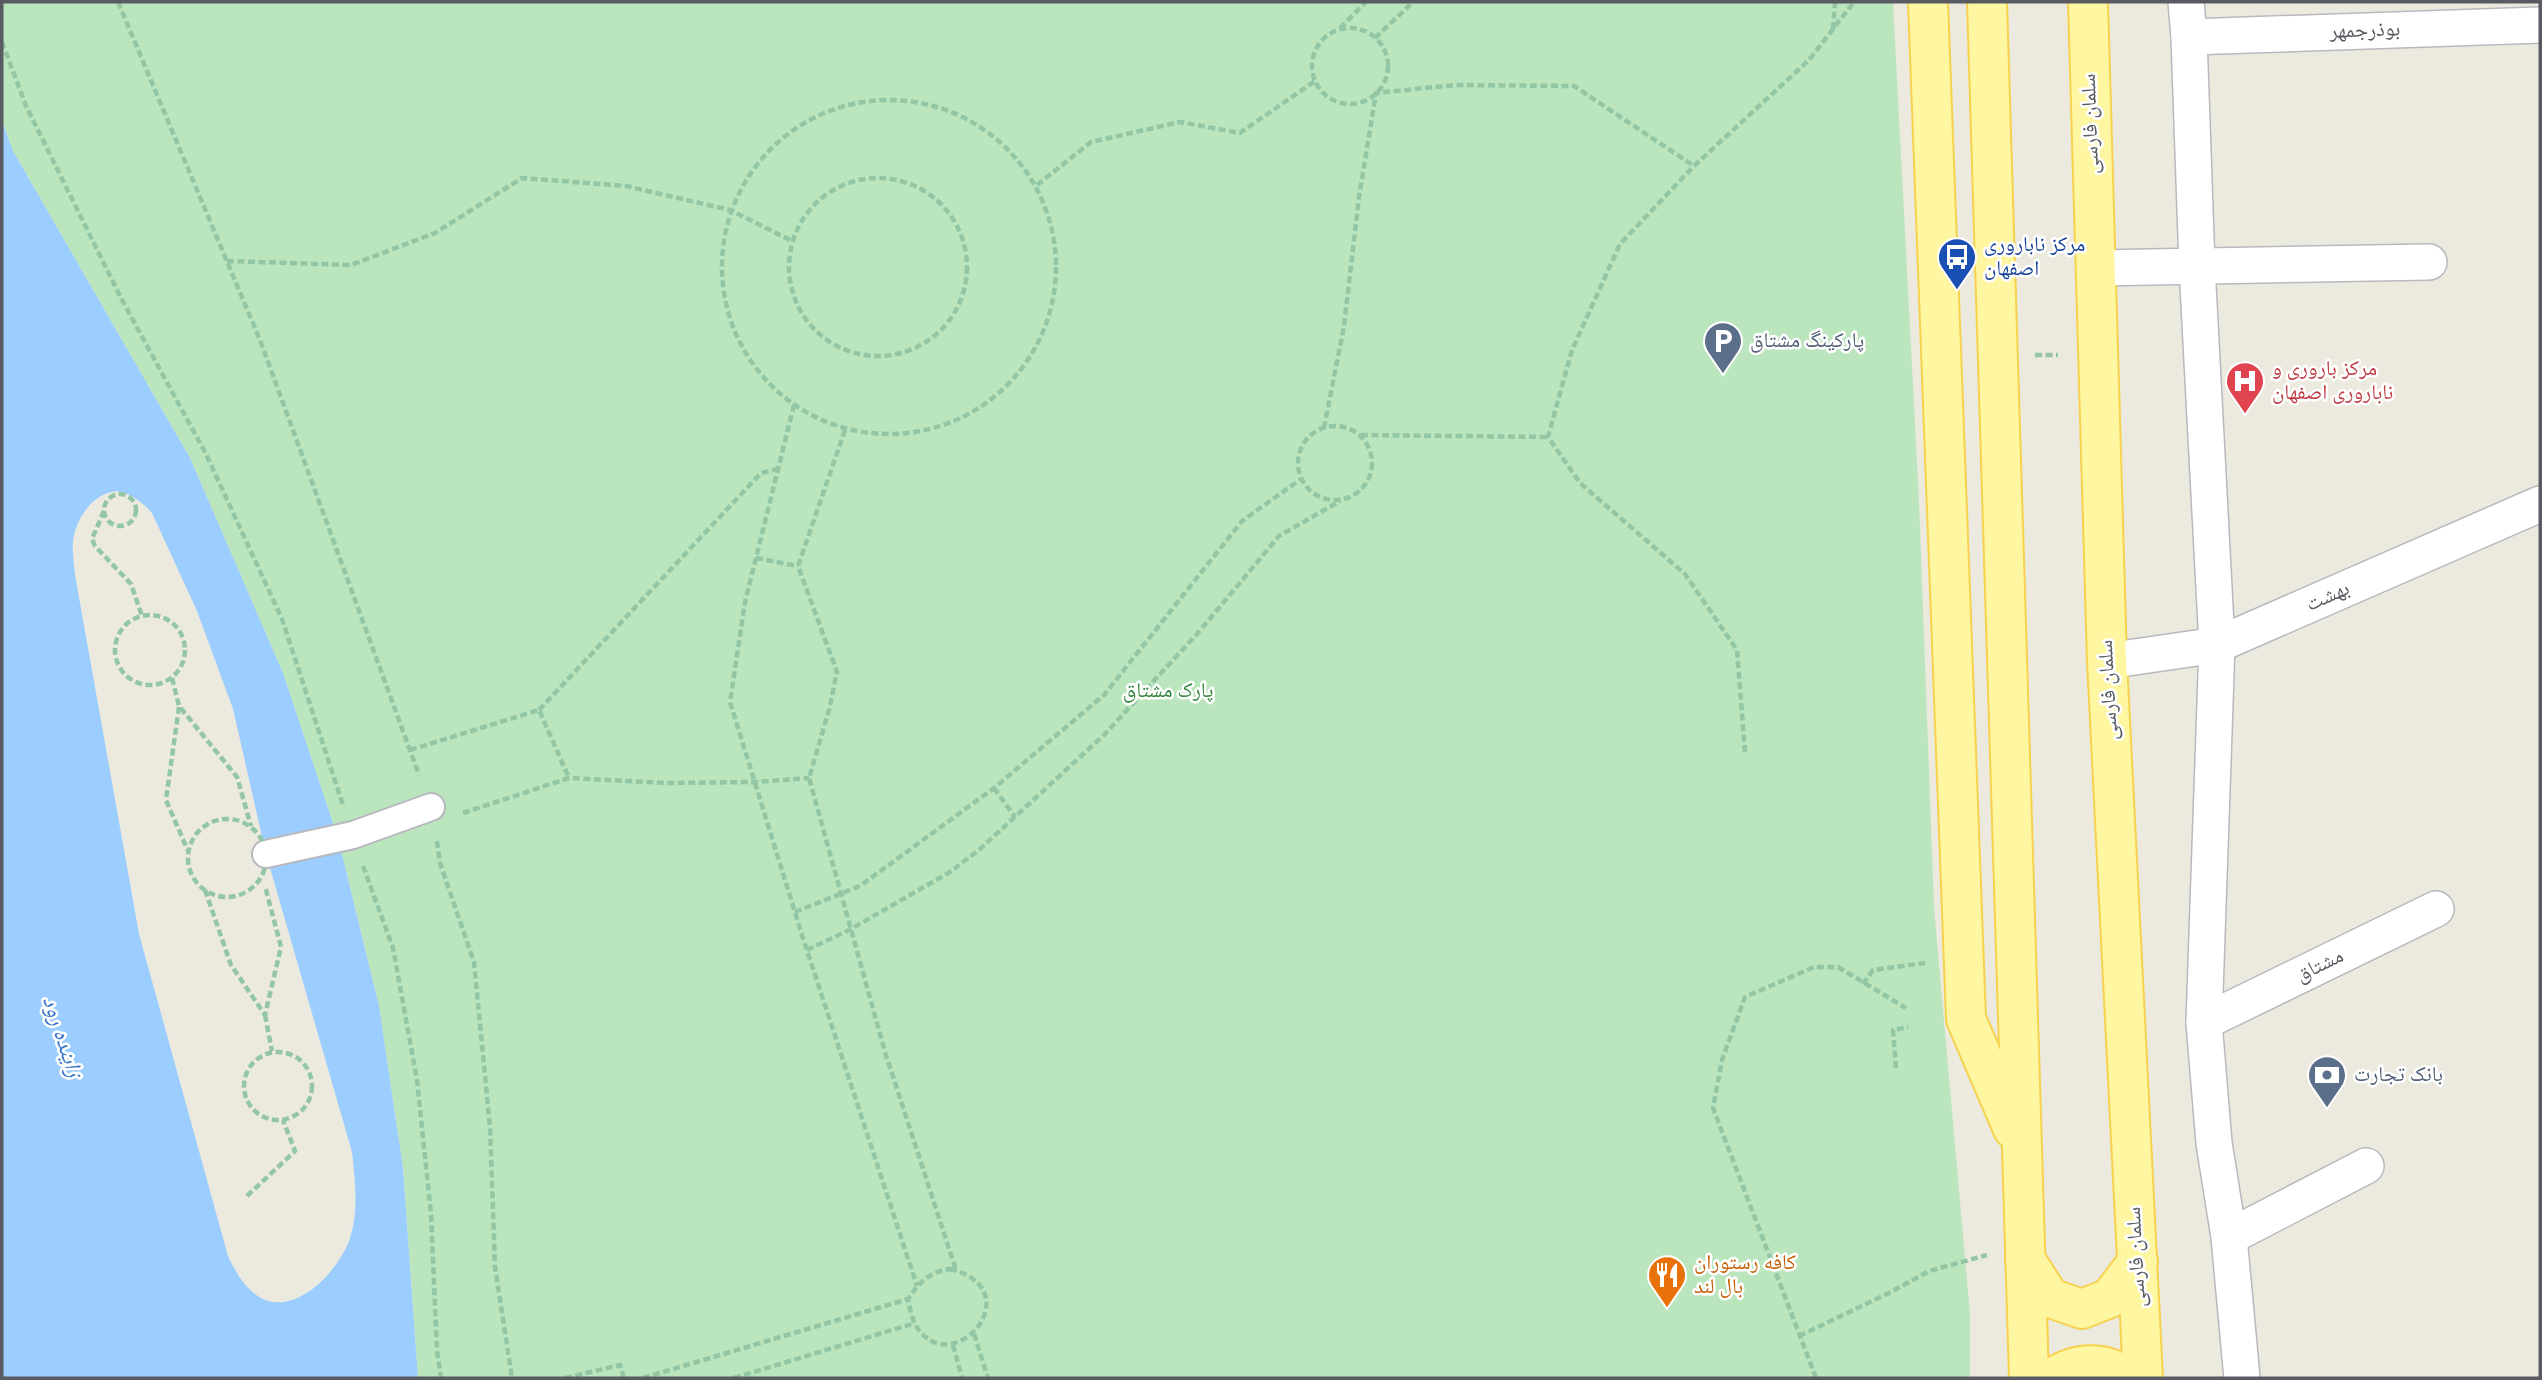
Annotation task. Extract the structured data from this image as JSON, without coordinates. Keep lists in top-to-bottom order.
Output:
{
  "streets": {
    "main road": ["سلمان فارسی"],
    "street": ["بوذرجمهر", "بهشت", "مشتاق"]
  },
  "crossings": [
    ["سلمان فارسی", "بهشت"]
  ],
  "water": ["زاینده رود"],
  "parks": ["پارک مشتاق"],
  "places": {
    "bus stop": ["مرکز ناباروری اصفهان"],
    "parking": ["پارکینگ مشتاق"],
    "hospital": ["مرکز باروری و ناباروری اصفهان"],
    "bank": ["بانک تجارت"],
    "restaurant": ["کافه رستوران بال لند"]
  }
}
